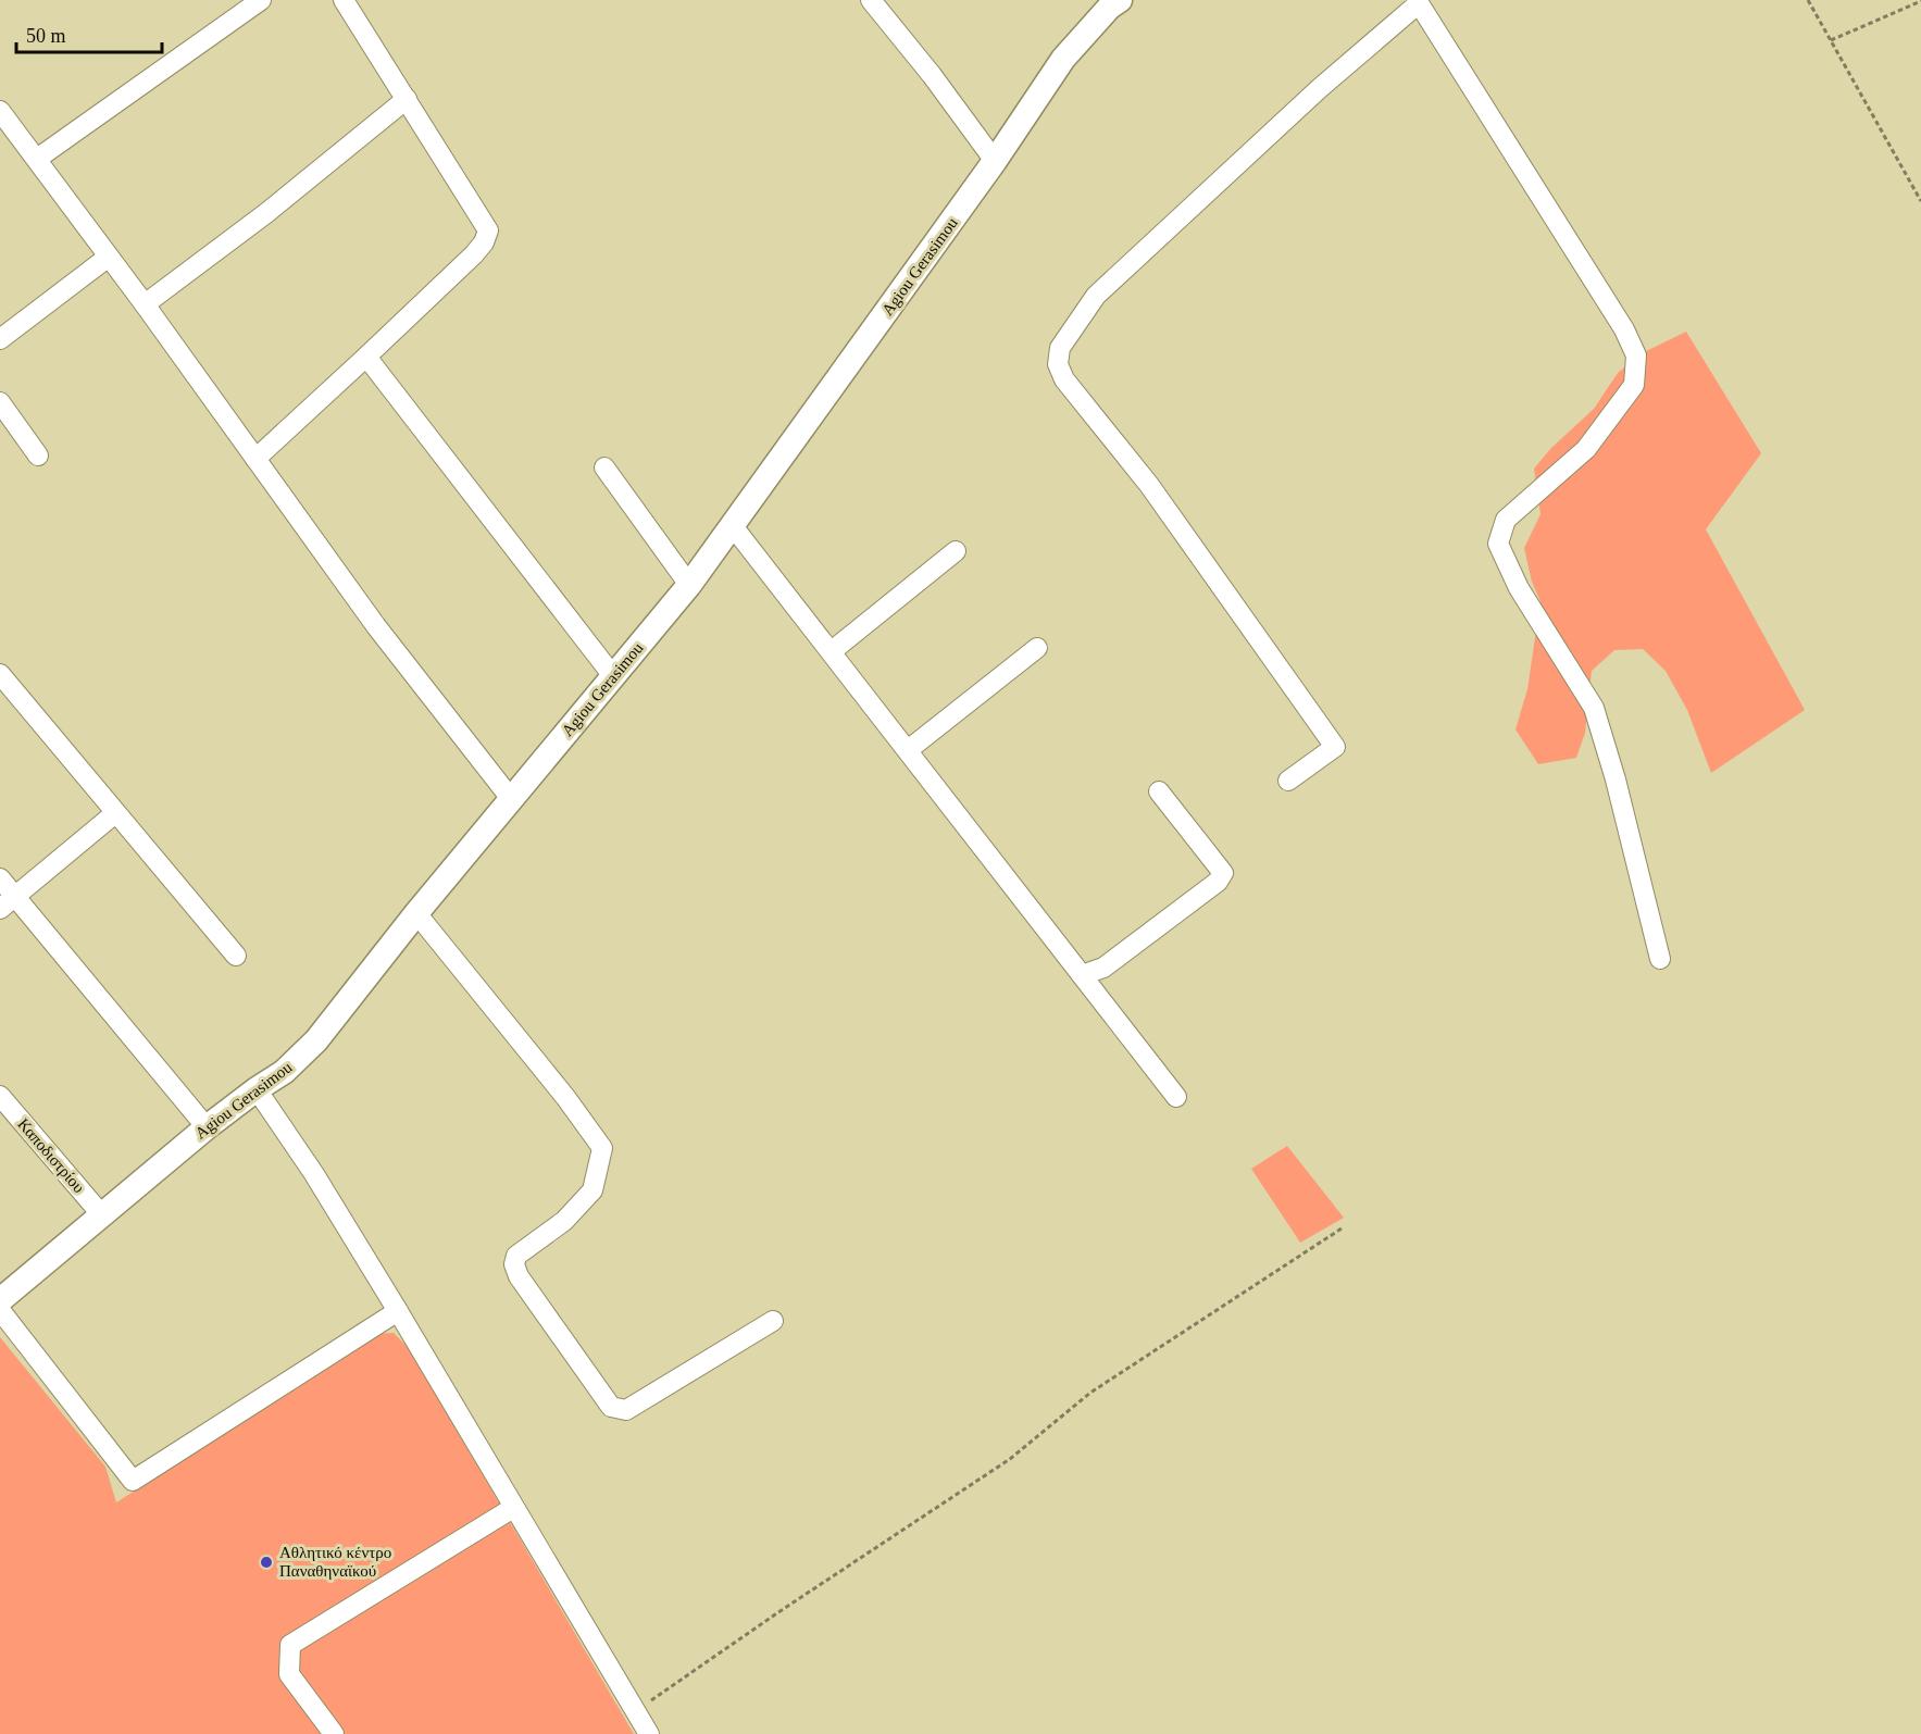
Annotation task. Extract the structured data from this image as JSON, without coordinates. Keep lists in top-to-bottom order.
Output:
{
  "streets": {
    "street": ["Agiou Gerasimou", "Καποδιστρίου"]
  },
  "crossings": [
    ["Agiou Gerasimou", "Καποδιστρίου"]
  ],
  "places": ["Αθλητικό κέντρο Παναθηναϊκού"],
  "scale_bar": "50 m"
}
